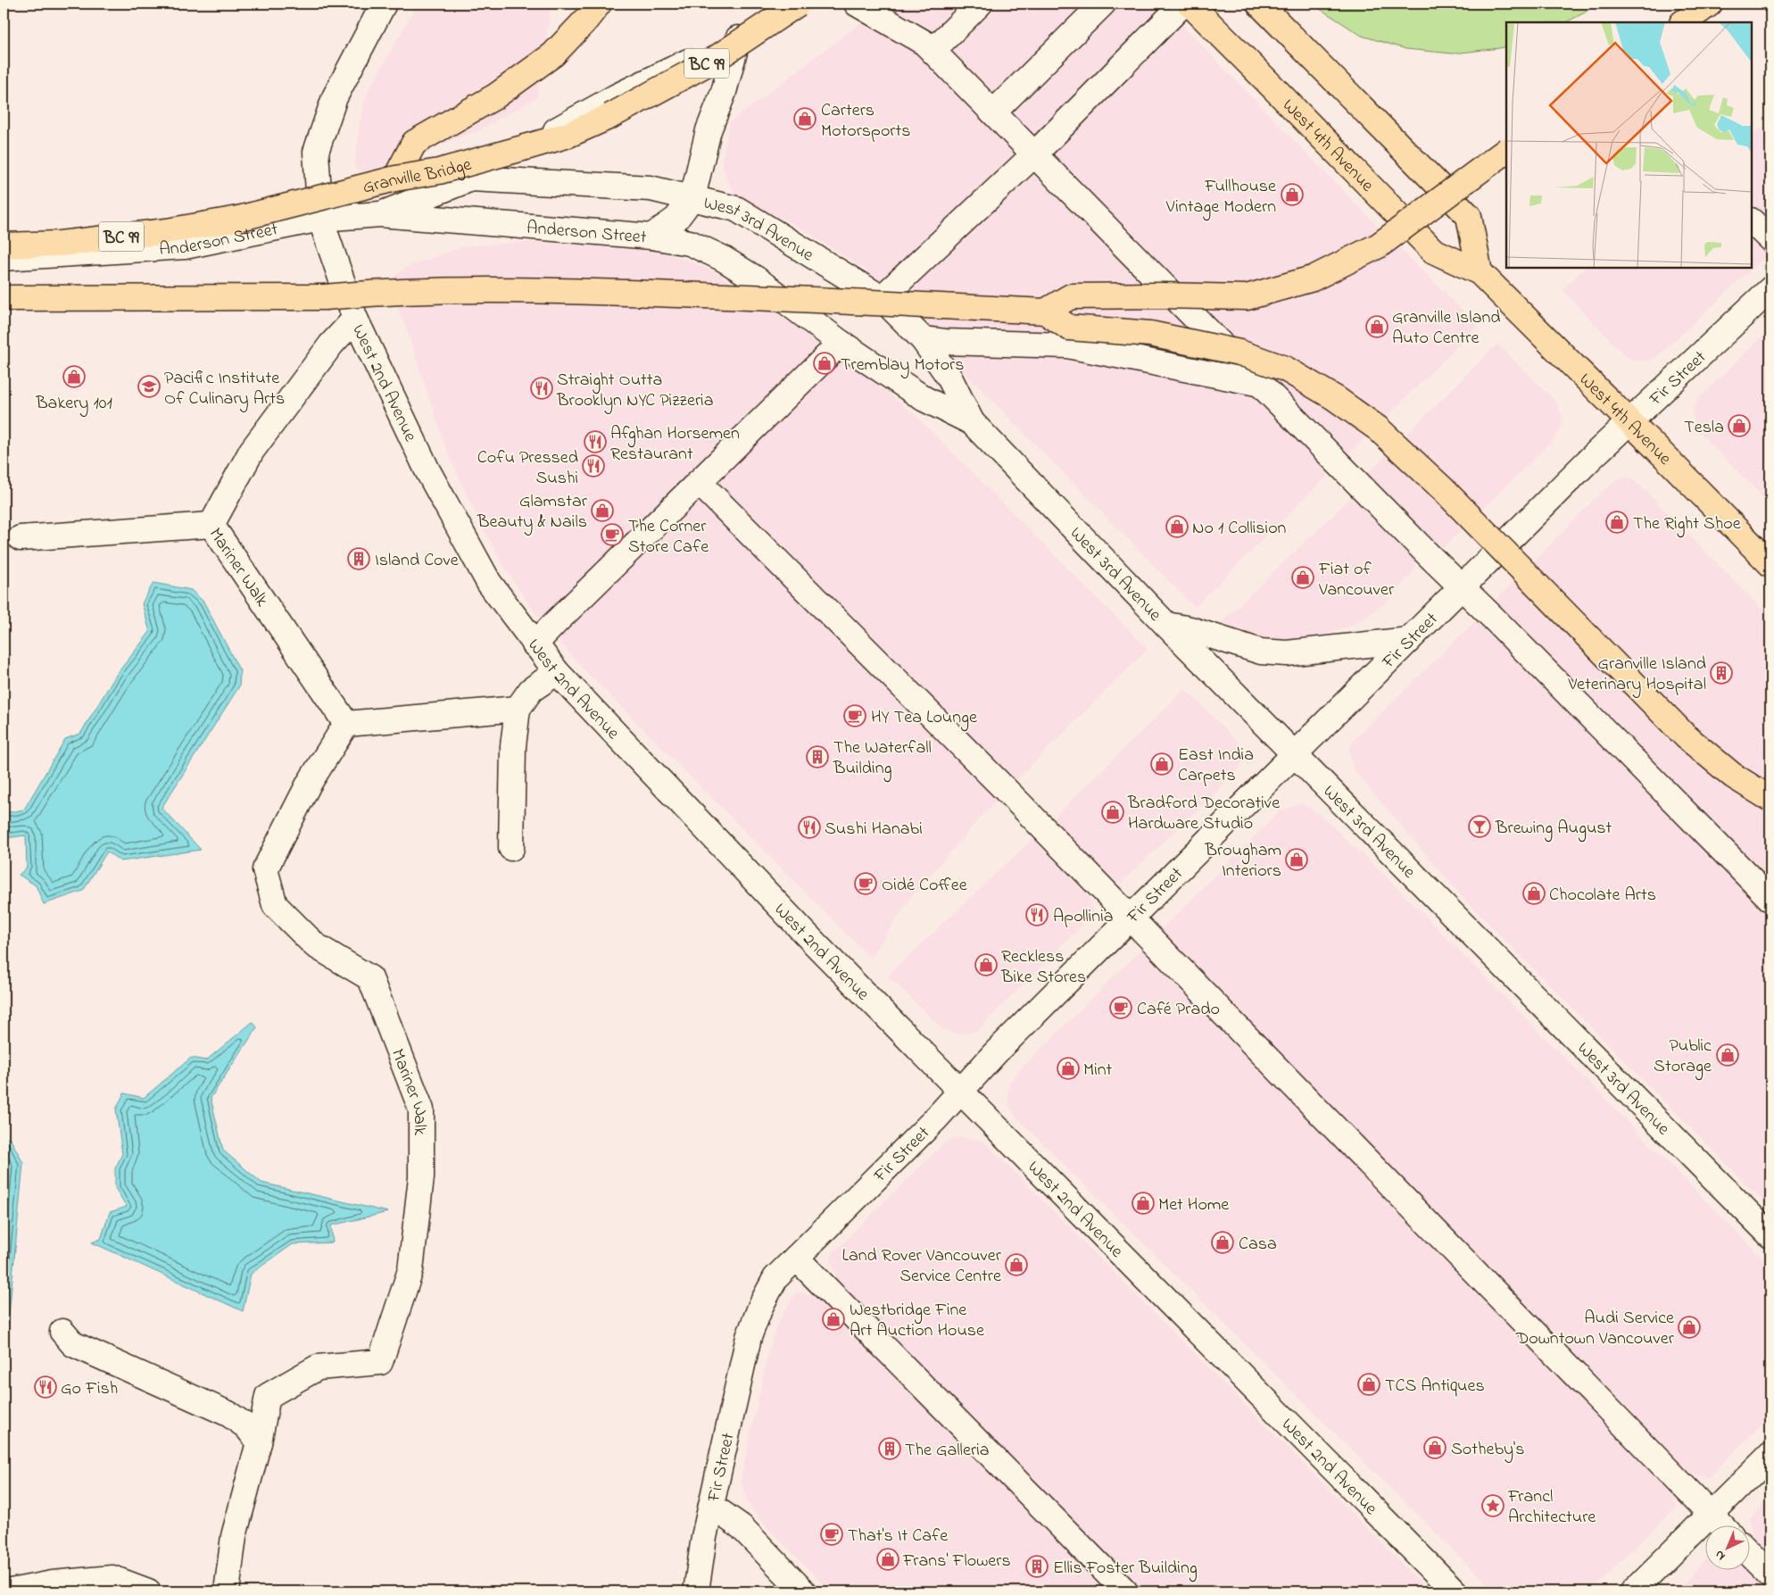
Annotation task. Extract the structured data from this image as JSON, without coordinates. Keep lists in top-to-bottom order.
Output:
{
  "streets": {
    "main road": ["BC 99", "West 4th Avenue", "Granville Bridge"],
    "street": [
      "West 3rd Avenue",
      "Anderson Street",
      "Fir Street",
      "West 2nd Avenue",
      "Mariner Walk"
    ]
  },
  "crossings": [
    ["West 4th Avenue", "Fir Street"],
    ["West 3rd Avenue", "Anderson Street"],
    ["West 3rd Avenue", "Fir Street"],
    ["Anderson Street", "West 2nd Avenue"],
    ["Fir Street", "West 2nd Avenue"]
  ],
  "places": {
    "shop": [
      "Carters Motorsports",
      "Fullhouse Vintage Modern",
      "Granville Island Auto Centre",
      "Tremblay Motors",
      "Bakery 101",
      "Tesla",
      "Glamstar Beauty & Nails",
      "The Right Shoe",
      "No 1 Collision",
      "Fiat of Vancouver",
      "East India Carpets",
      "Bradford Decorative Hardware Studio",
      "Brougham Interiors",
      "Chocolate Arts",
      "Reckless Bike Stores",
      "Public Storage",
      "Mint",
      "Met Home",
      "Casa",
      "Land Rover Vancouver Service Centre",
      "Westbridge Fine Art Auction House",
      "Audi Service Downtown Vancouver",
      "TCS Antiques",
      "Sotheby's",
      "Frans' Flowers"
    ],
    "school or university": ["Pacific Institute Of Culinary Arts"],
    "restaurant": [
      "Straight Outta Brooklyn NYC Pizzeria",
      "Afghan Horsemen Restaurant",
      "Cofu Pressed Sushi",
      "Sushi Hanabi",
      "Apollinia",
      "Go Fish"
    ],
    "cafe": [
      "The Corner Store Cafe",
      "HY Tea Lounge",
      "Oidé Coffee",
      "Café Prado",
      "That's It Cafe"
    ],
    "building": [
      "Island Cove",
      "Granville Island Veterinary Hospital",
      "The Waterfall Building",
      "The Galleria",
      "Ellis Foster Building"
    ],
    "bar": ["Brewing August"],
    "place": ["Francl Architecture"]
  },
  "north": "bottom left"
}
